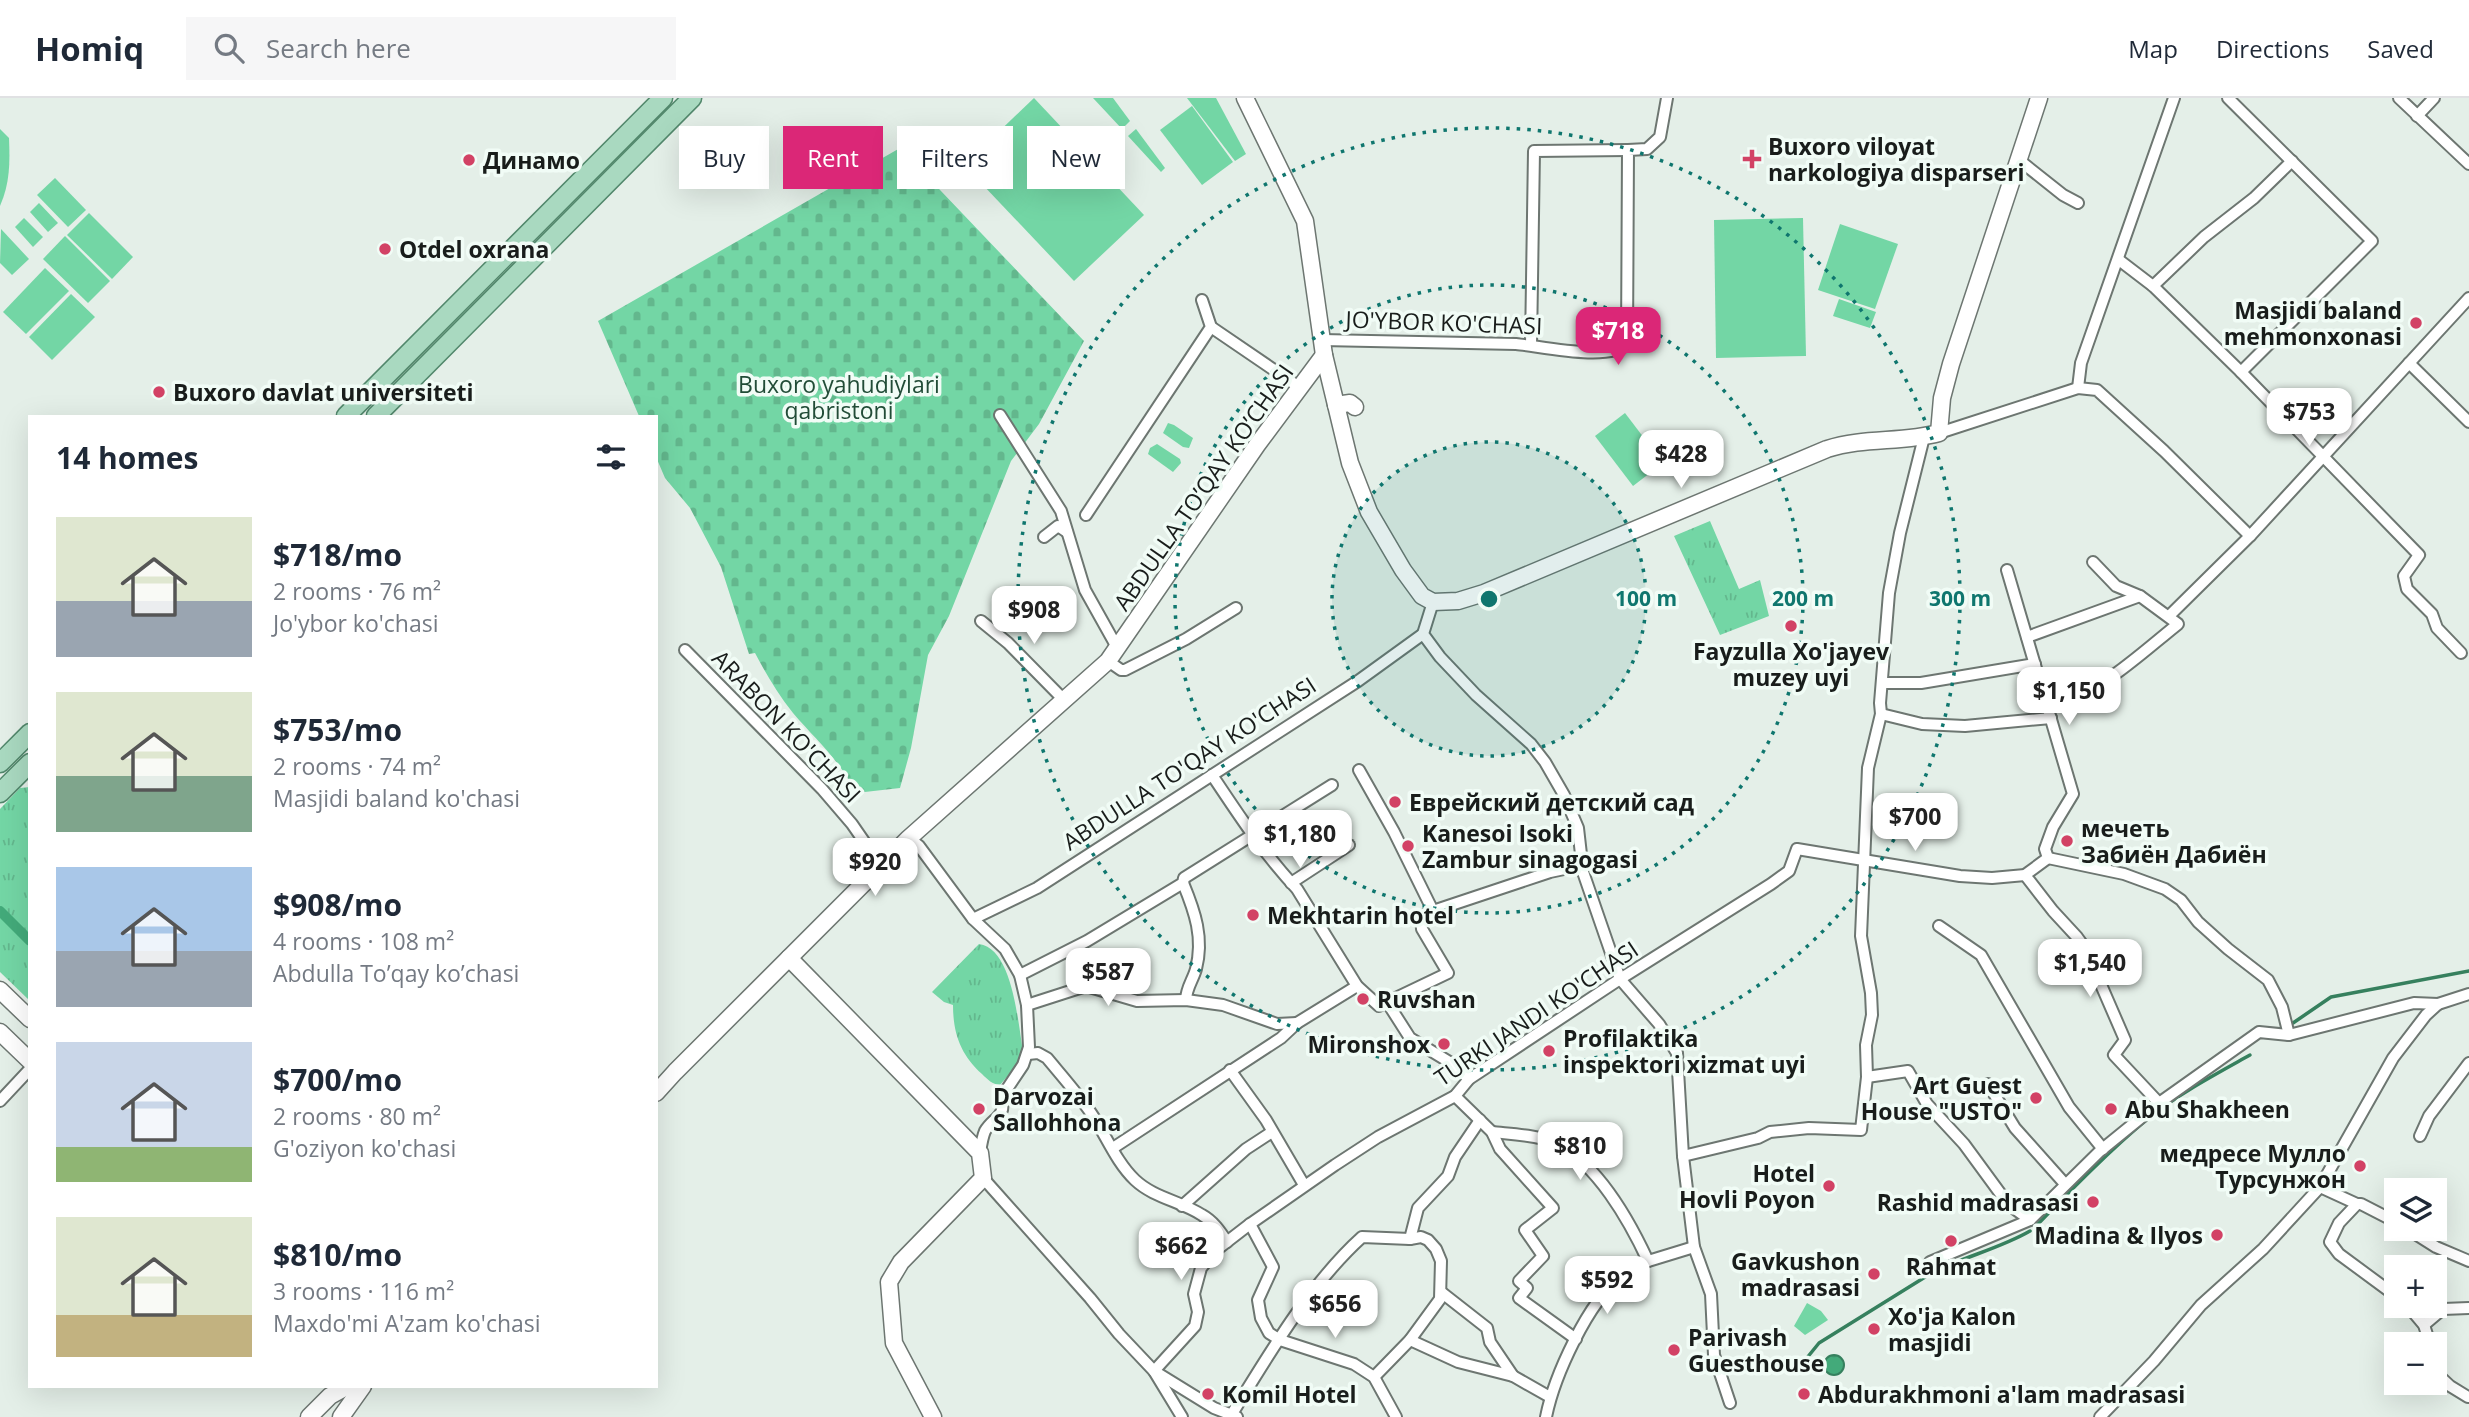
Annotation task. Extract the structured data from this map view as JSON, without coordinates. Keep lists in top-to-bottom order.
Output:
{
  "streets": {
    "street": [
      "JO'YBOR KO'CHASI",
      "ABDULLA TO’QAY KO’CHASI",
      "ARABON KO'CHASI",
      "ABDULLA TO'QAY KO'CHASI",
      "TURKI JANDI KO'CHASI"
    ]
  },
  "crossings": [
    ["JO'YBOR KO'CHASI", "ABDULLA TO’QAY KO’CHASI"],
    ["ABDULLA TO’QAY KO’CHASI", "ARABON KO'CHASI"]
  ],
  "parks": ["Buxoro yahudiylari qabristoni"],
  "places": {
    "health": ["Buxoro viloyat narkologiya disparseri"],
    "other": [
      "Динамо",
      "Otdel oxrana",
      "Masjidi baland mehmonxonasi",
      "Buxoro davlat universiteti",
      "Fayzulla Xo'jayev muzey uyi",
      "Еврейский детский сад",
      "мечеть Забиён Дабиён",
      "Kanesoi Isoki Zambur sinagogasi",
      "Mekhtarin hotel",
      "Ruvshan",
      "Mironshox",
      "Profilaktika inspektori xizmat uyi",
      "Art Guest House \"USTO\"",
      "Darvozai Sallohhona",
      "Abu Shakheen",
      "медресе Мулло Турсунжон",
      "Hotel Hovli Poyon",
      "Rashid madrasasi",
      "Madina & Ilyos",
      "Rahmat",
      "Gavkushon madrasasi",
      "Xo'ja Kalon masjidi",
      "Parivash Guesthouse",
      "Komil Hotel",
      "Abdurakhmoni a'lam madrasasi"
    ]
  },
  "page": {
    "header": "Homiq",
    "search": "Search here",
    "nav": ["Map", "Directions", "Saved"],
    "chip": [
      "Buy",
      "Rent",
      "Filters",
      "New"
    ],
    "price": [
      "$718",
      "$753",
      "$428",
      "$908",
      "$1,150",
      "$700",
      "$1,180",
      "$920",
      "$1,540",
      "$587",
      "$810",
      "$662",
      "$592",
      "$656"
    ],
    "heading": "14 homes",
    "list": [
      {
        "name": "$718/mo",
        "note": "2 rooms · 76 m² · Jo'ybor ko'chasi"
      },
      {
        "name": "$753/mo",
        "note": "2 rooms · 74 m² · Masjidi baland ko'chasi"
      },
      {
        "name": "$908/mo",
        "note": "4 rooms · 108 m² · Abdulla To’qay ko’chasi"
      },
      {
        "name": "$700/mo",
        "note": "2 rooms · 80 m² · G'oziyon ko'chasi"
      },
      {
        "name": "$810/mo",
        "note": "3 rooms · 116 m² · Maxdo'mi A'zam ko'chasi"
      }
    ],
    "map_buttons": ["+", "−"]
  },
  "rings": ["100 m", "200 m", "300 m"]
}
